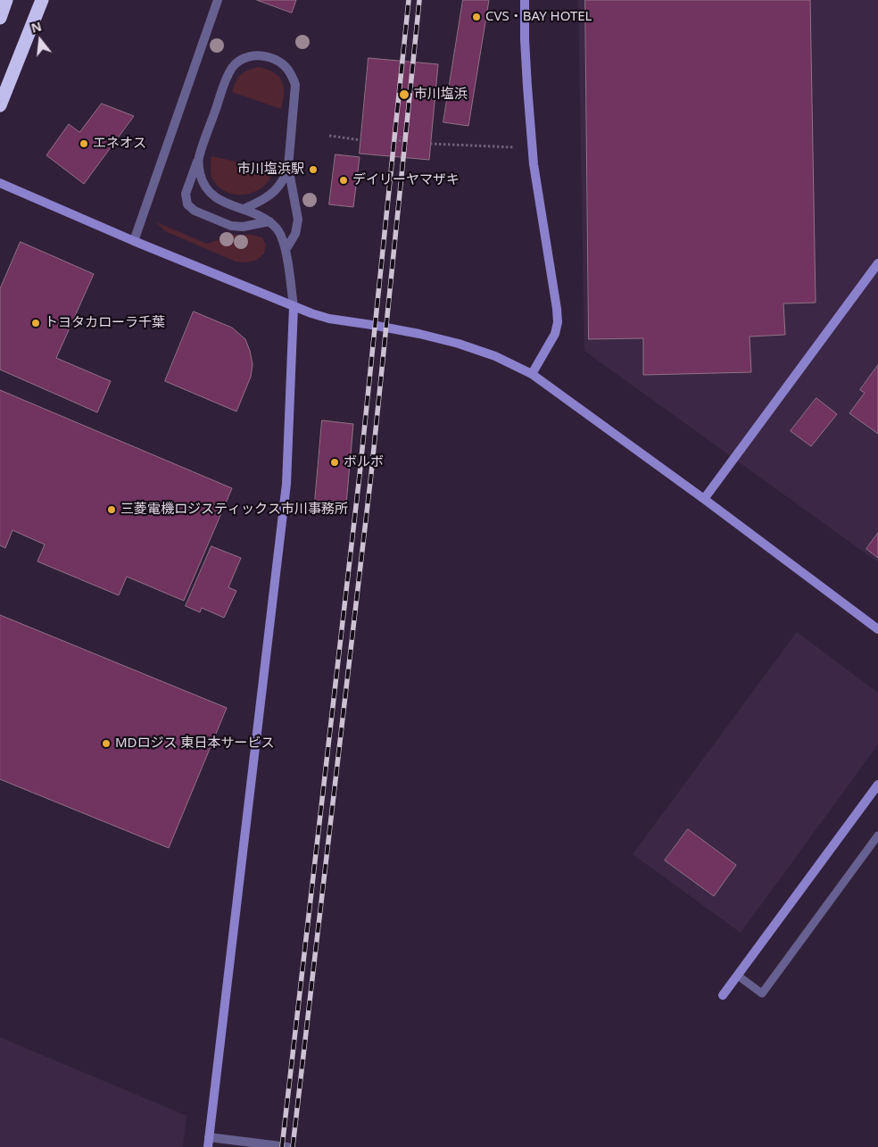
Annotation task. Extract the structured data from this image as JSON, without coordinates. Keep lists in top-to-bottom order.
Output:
{
  "places": [
    "CVS・BAY HOTEL",
    "市川塩浜",
    "エネオス",
    "市川塩浜駅",
    "デイリーヤマザキ",
    "トヨタカローラ千葉",
    "ボルボ",
    "三菱電機ロジスティックス市川事務所",
    "MDロジス 東日本サービス"
  ],
  "north": "top"
}
